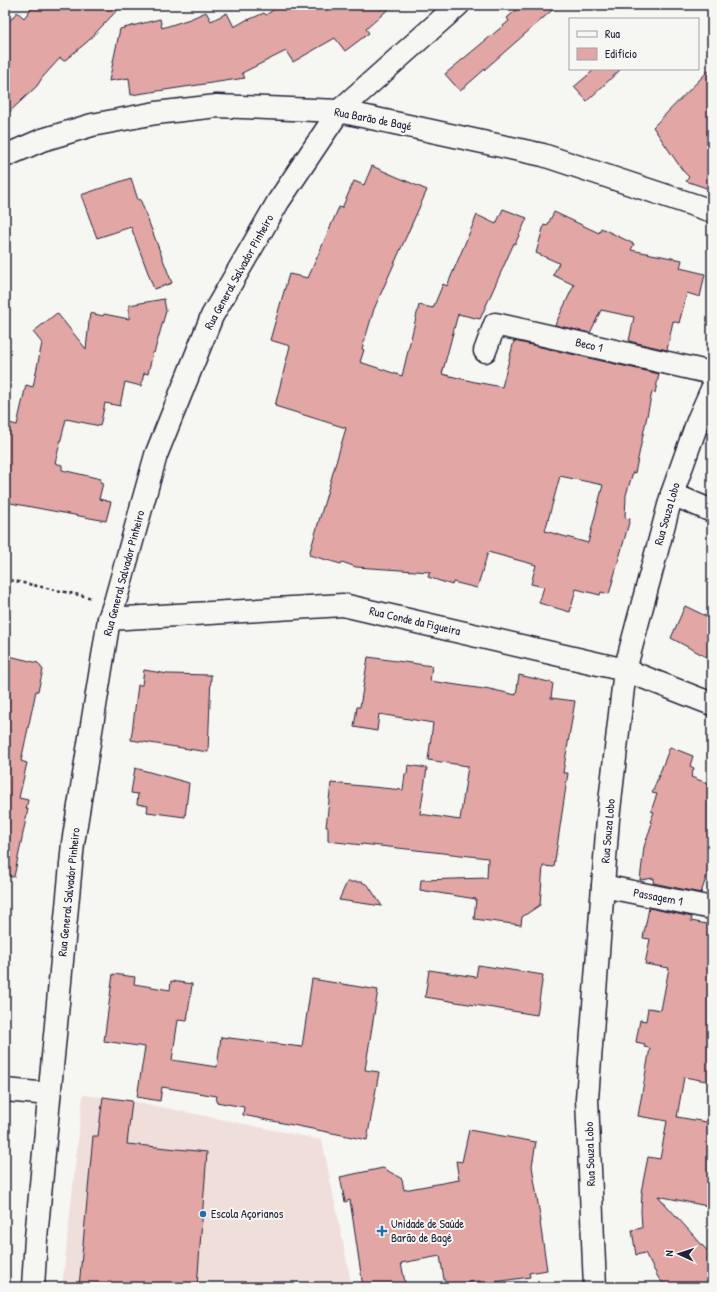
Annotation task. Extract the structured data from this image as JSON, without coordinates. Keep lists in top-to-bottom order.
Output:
{
  "streets": {
    "street": [
      "Rua Barão de Bagé",
      "Rua General Salvador Pinheiro",
      "Beco 1",
      "Rua Souza Lobo",
      "Rua Conde da Figueira",
      "Passagem 1"
    ]
  },
  "crossings": [
    ["Rua Barão de Bagé", "Rua General Salvador Pinheiro"],
    ["Rua General Salvador Pinheiro", "Rua Conde da Figueira"],
    ["Rua Souza Lobo", "Rua Conde da Figueira"],
    ["Rua Souza Lobo", "Passagem 1"]
  ],
  "places": {
    "other": ["Escola Açorianos"],
    "health": ["Unidade de Saúde Barão de Bagé"]
  },
  "legend": ["Rua", "Edifício"],
  "north": "left"
}
